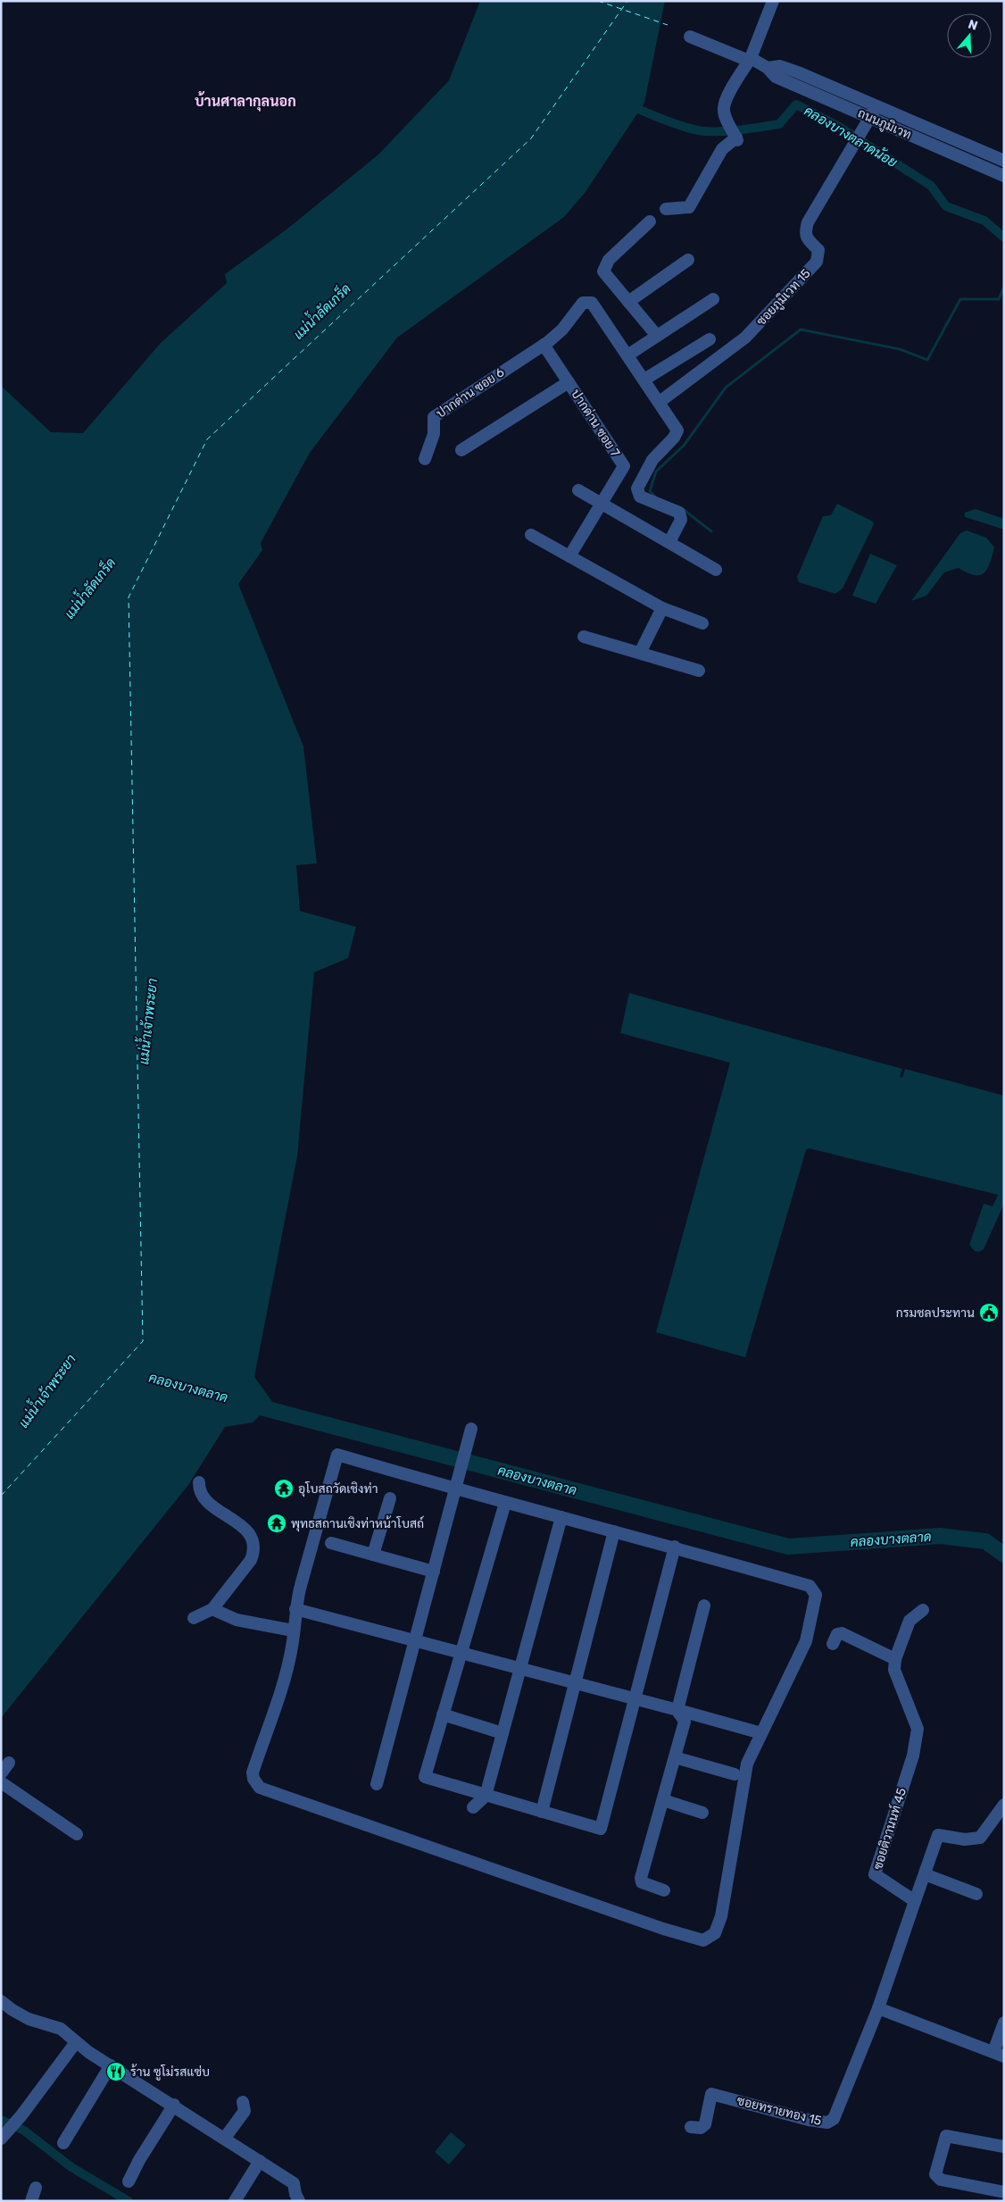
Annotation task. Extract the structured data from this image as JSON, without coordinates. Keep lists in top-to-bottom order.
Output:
{
  "streets": {
    "street": [
      "ถนนภูมิเวท",
      "ซอยภูมิเวท 15",
      "ปากด่าน ซอย 6",
      "ปากด่าน ซอย 7",
      "ซอยติวานนท์ 45",
      "ซอยทรายทอง 15"
    ]
  },
  "crossings": [
    ["ถนนภูมิเวท", "ซอยภูมิเวท 15"],
    ["ปากด่าน ซอย 6", "ปากด่าน ซอย 7"]
  ],
  "districts": ["บ้านศาลากุลนอก"],
  "water": [
    "คลองบางตลาดน้อย",
    "แม่น้ำลัดเกร็ด",
    "แม่น้ำเจ้าพระยา",
    "คลองบางตลาด"
  ],
  "places": {
    "public building": ["กรมชลประทาน"],
    "temple": ["อุโบสถวัดเชิงท่า", "พุทธสถานเชิงท่าหน้าโบสถ์"],
    "restaurant": ["ร้าน ซูโม่รสแซ่บ"]
  },
  "north": "top"
}
